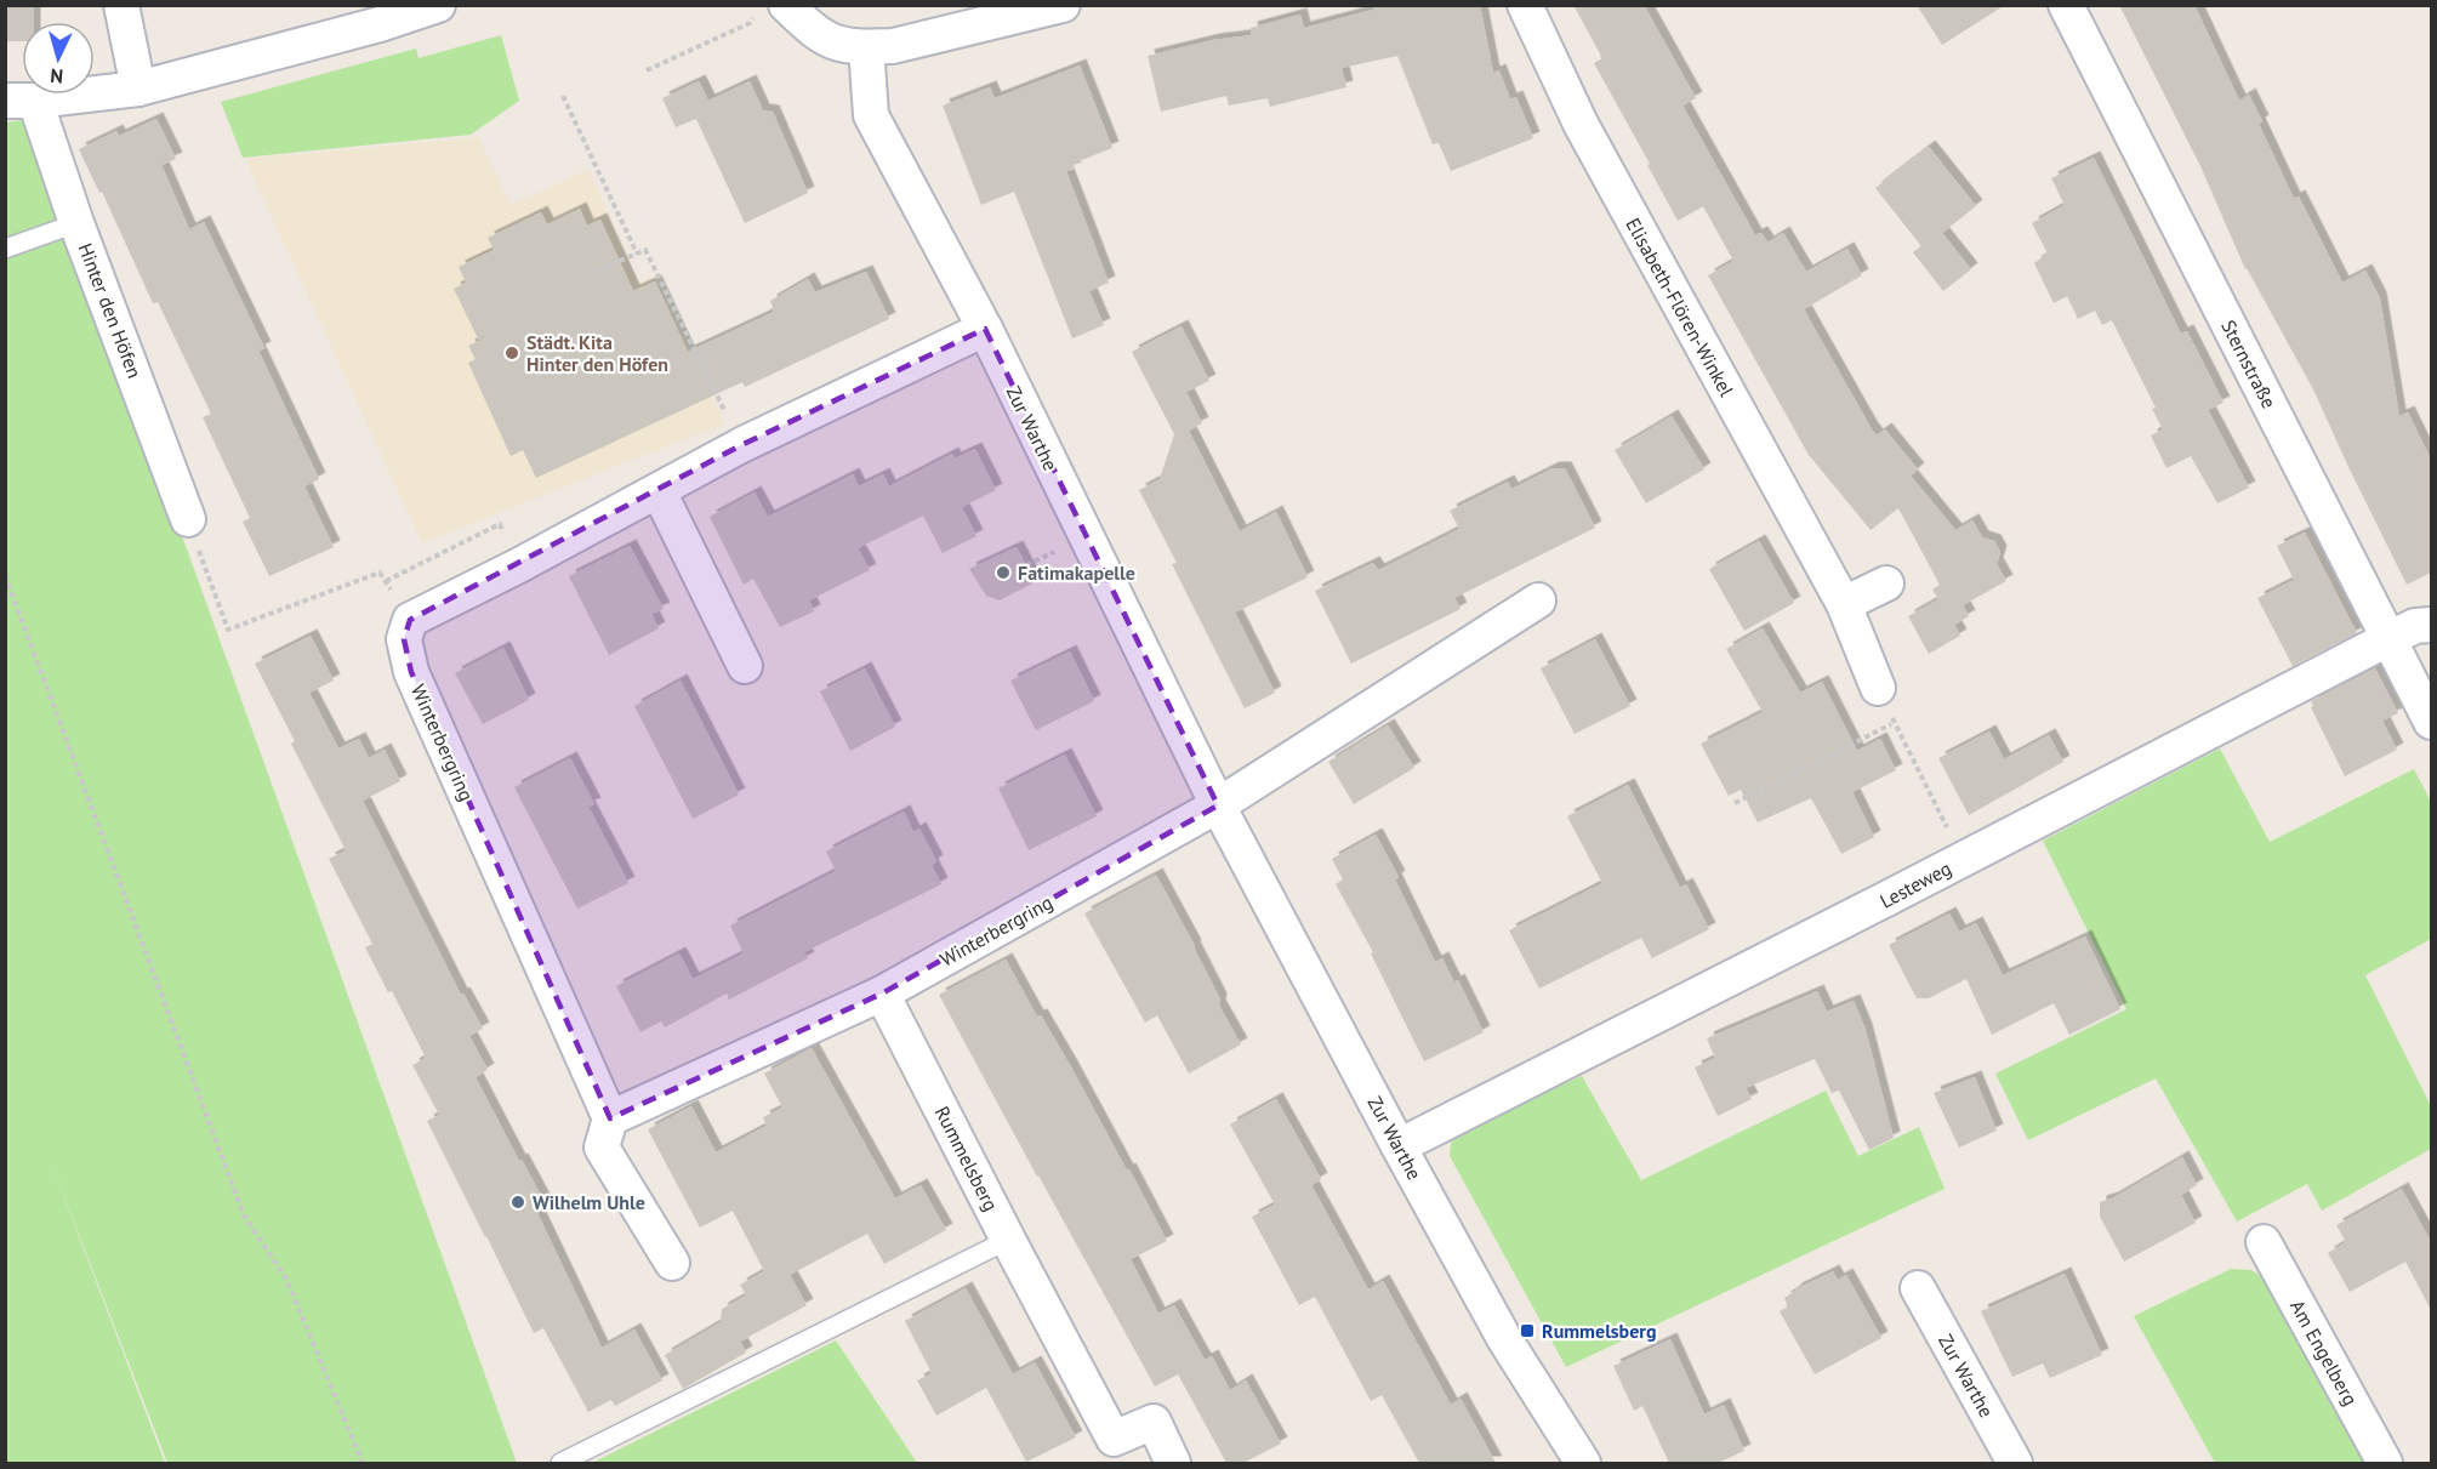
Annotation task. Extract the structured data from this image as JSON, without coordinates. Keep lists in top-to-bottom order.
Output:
{
  "streets": {
    "street": [
      "Elisabeth-Flören-Winkel",
      "Hinter den Höfen",
      "Sternstraße",
      "Zur Warthe",
      "Winterbergring",
      "Lesteweg",
      "Rummelsberg",
      "Am Engelberg"
    ]
  },
  "crossings": [
    ["Sternstraße", "Lesteweg"],
    ["Zur Warthe", "Winterbergring"],
    ["Zur Warthe", "Lesteweg"],
    ["Winterbergring", "Rummelsberg"]
  ],
  "places": {
    "other": ["Städt. Kita Hinter den Höfen", "Fatimakapelle", "Wilhelm Uhle"],
    "transit": ["Rummelsberg"]
  },
  "north": "bottom"
}
